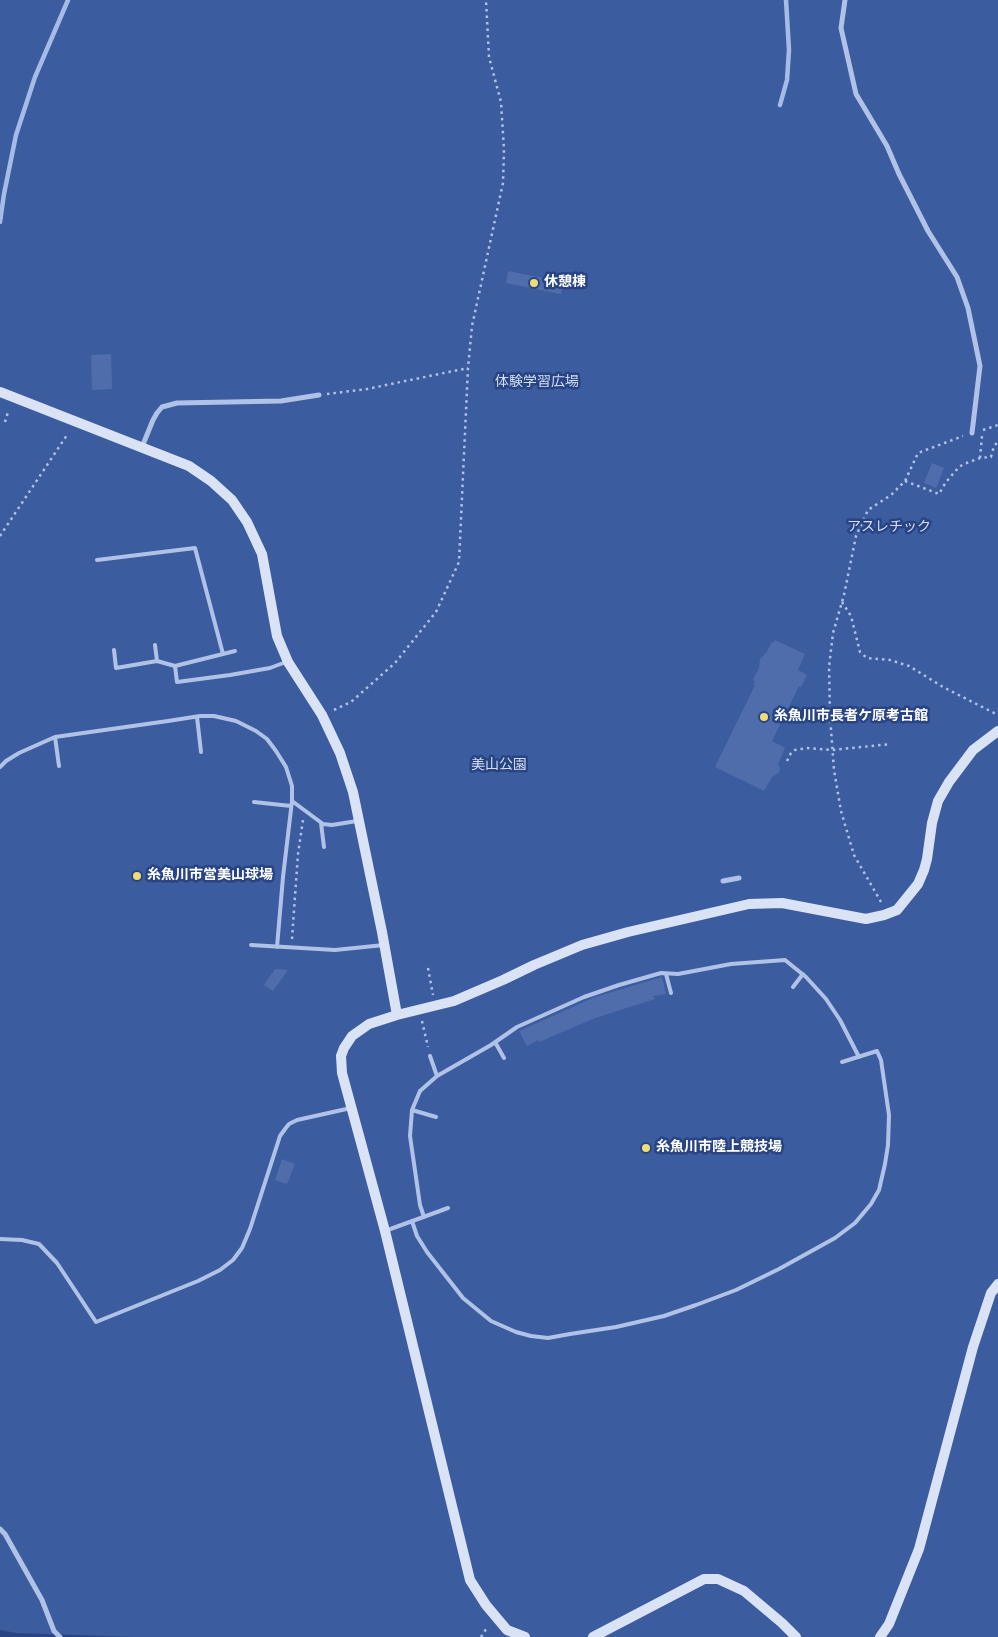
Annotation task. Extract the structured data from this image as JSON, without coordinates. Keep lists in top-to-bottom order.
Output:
{
  "parks": ["体験学習広場", "アスレチック", "美山公園"],
  "places": [
    "休憩棟",
    "糸魚川市長者ケ原考古館",
    "糸魚川市営美山球場",
    "糸魚川市陸上競技場"
  ]
}
